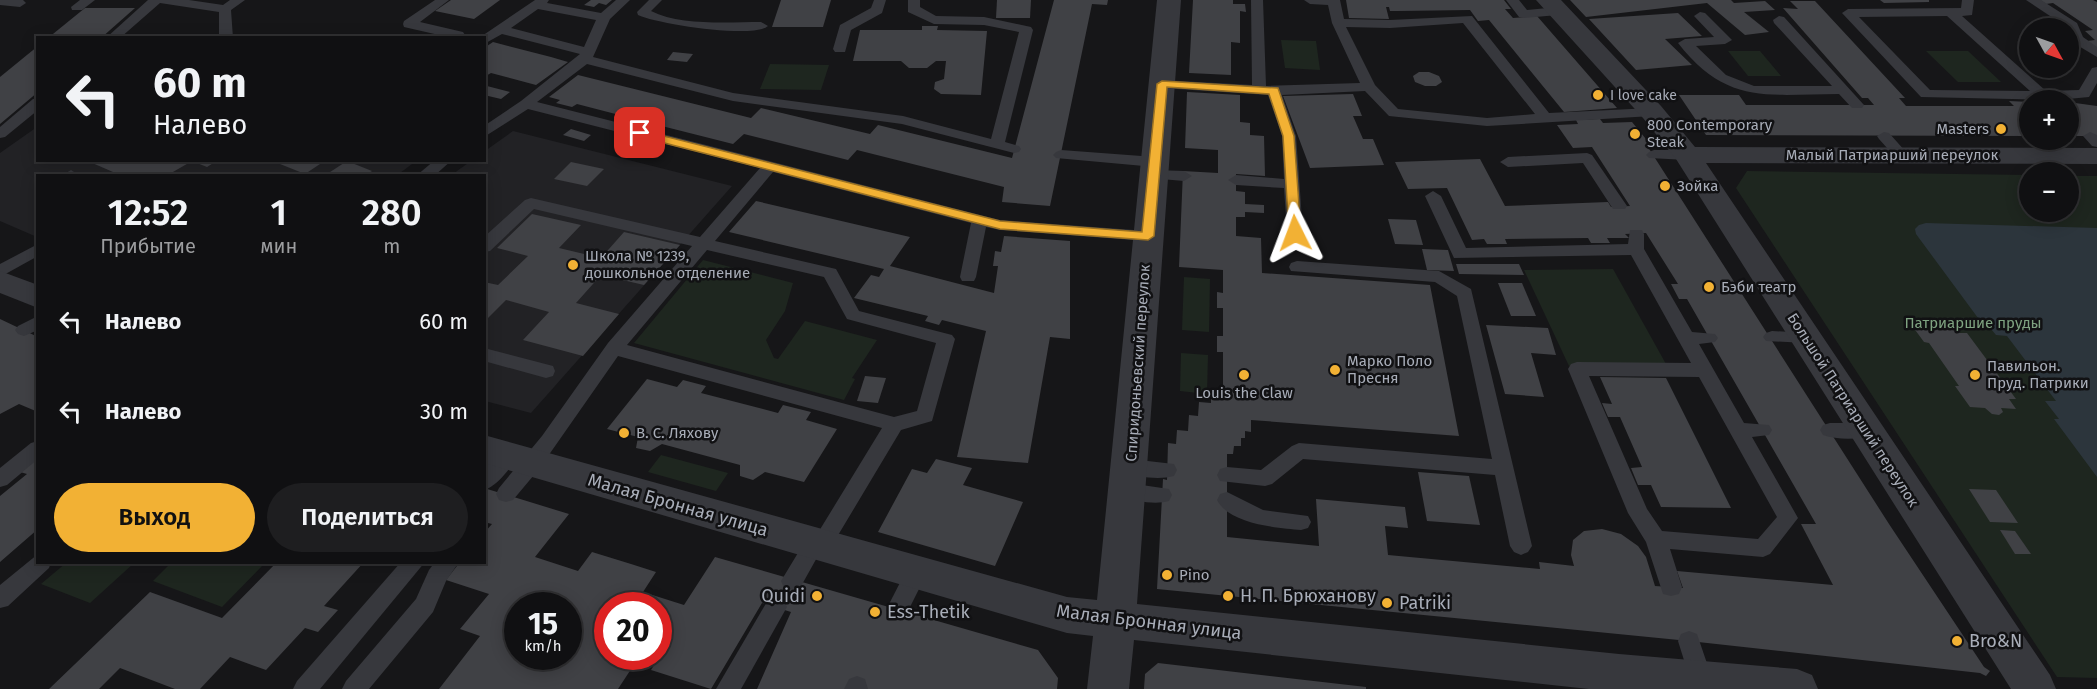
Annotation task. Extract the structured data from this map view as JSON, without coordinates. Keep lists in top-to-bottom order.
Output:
{
  "streets": {
    "street": [
      "Малый Патриарший переулок",
      "Спиридоньевский переулок",
      "Большой Патриарший переулок",
      "Малая Бронная улица"
    ]
  },
  "crossings": [
    ["Малый Патриарший переулок", "Большой Патриарший переулок"],
    ["Спиридоньевский переулок", "Малая Бронная улица"]
  ],
  "parks": ["Патриаршие пруды"],
  "places": [
    "I love cake",
    "Masters",
    "800 Contemporary Steak",
    "Зойка",
    "Школа № 1239, дошкольное отделение",
    "Бэби театр",
    "Марко Поло Пресня",
    "Louis the Claw",
    "Павильон. Пруд. Патрики",
    "В. С. Ляхову",
    "Pino",
    "Quidi",
    "Н. П. Брюханову",
    "Patriki",
    "Ess-Thetik",
    "Bro&N"
  ],
  "north": "bottom right",
  "page": {
    "map_buttons": ["+", "−"],
    "turn": ["60 m", "Налево"],
    "eta": [
      "12:52",
      "Прибытие",
      "1",
      "мин",
      "280",
      "m"
    ],
    "list": [
      {
        "name": "Налево",
        "value": "60 m"
      },
      {
        "name": "Налево",
        "value": "30 m"
      }
    ],
    "buttons": ["Выход", "Поделиться"],
    "speed": "15 km/h",
    "limit": "20"
  }
}
